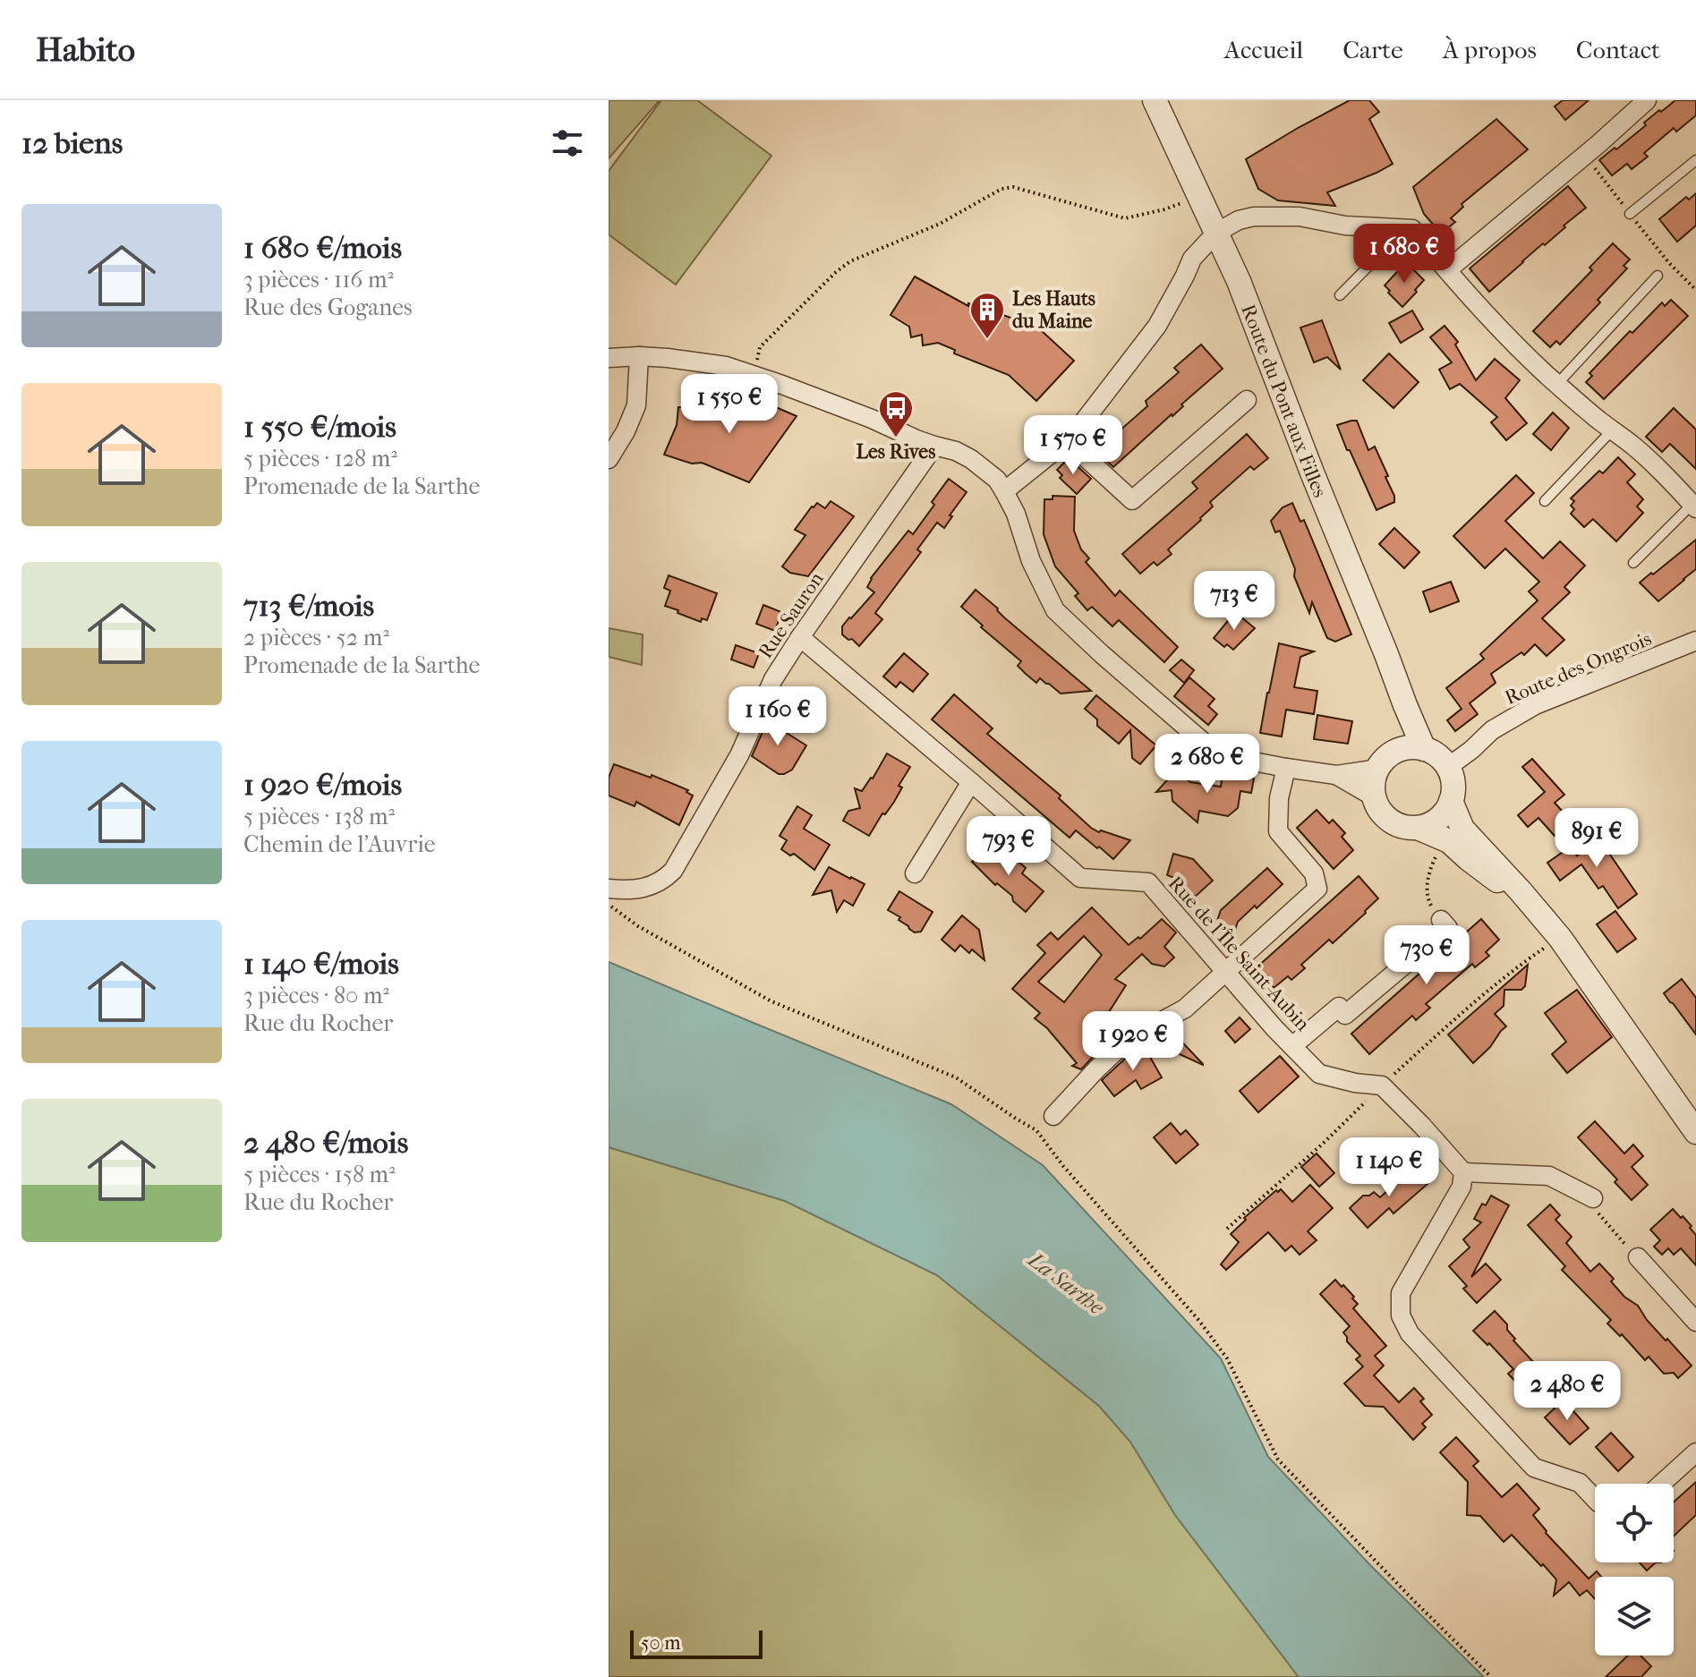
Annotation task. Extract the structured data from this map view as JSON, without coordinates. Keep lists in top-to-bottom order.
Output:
{
  "streets": {
    "street": [
      "Route du Pont aux Filles",
      "Rue Sauron",
      "Route des Ongrois",
      "Rue de l'Île Saint-Aubin"
    ]
  },
  "crossings": [
    ["Route du Pont aux Filles", "Route des Ongrois"],
    ["Rue Sauron", "Rue de l'Île Saint-Aubin"]
  ],
  "water": ["La Sarthe"],
  "places": {
    "building": ["Les Hauts du Maine"],
    "bus stop": ["Les Rives"]
  },
  "scale_bar": "50 m",
  "page": {
    "header": "Habito",
    "nav": [
      "Accueil",
      "Carte",
      "À propos",
      "Contact"
    ],
    "heading": "12 biens",
    "list": [
      {
        "name": "1 680 €/mois",
        "note": "3 pièces · 116 m² · Rue des Goganes"
      },
      {
        "name": "1 550 €/mois",
        "note": "5 pièces · 128 m² · Promenade de la Sarthe"
      },
      {
        "name": "713 €/mois",
        "note": "2 pièces · 52 m² · Promenade de la Sarthe"
      },
      {
        "name": "1 920 €/mois",
        "note": "5 pièces · 138 m² · Chemin de l'Auvrie"
      },
      {
        "name": "1 140 €/mois",
        "note": "3 pièces · 80 m² · Rue du Rocher"
      },
      {
        "name": "2 480 €/mois",
        "note": "5 pièces · 158 m² · Rue du Rocher"
      }
    ],
    "price": [
      "1 680 €",
      "1 550 €",
      "1 570 €",
      "713 €",
      "1 160 €",
      "2 680 €",
      "891 €",
      "793 €",
      "730 €",
      "1 920 €",
      "1 140 €",
      "2 480 €"
    ],
    "scale": "50 m"
  }
}
